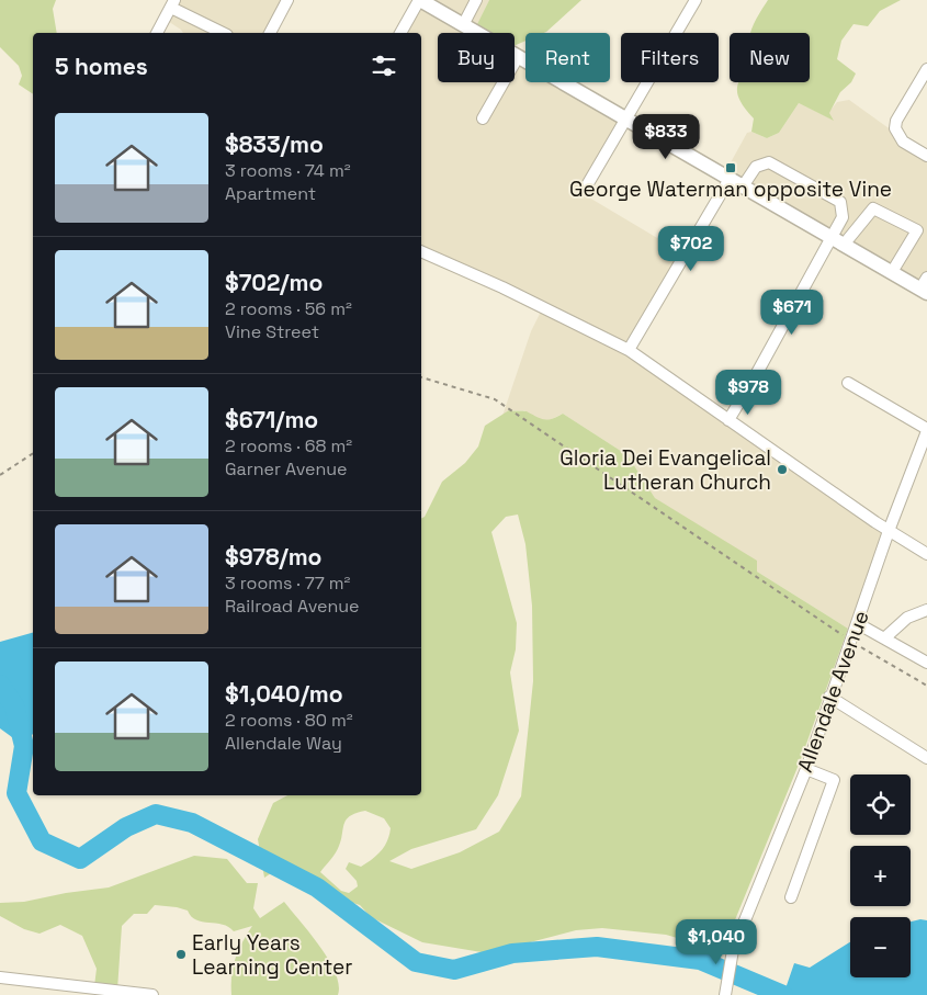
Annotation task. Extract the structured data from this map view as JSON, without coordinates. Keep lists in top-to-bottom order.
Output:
{
  "streets": {
    "street": ["Allendale Avenue"]
  },
  "places": {
    "transit": ["George Waterman opposite Vine"],
    "other": ["Gloria Dei Evangelical Lutheran Church", "Early Years Learning Center"]
  },
  "page": {
    "chip": [
      "Buy",
      "Rent",
      "Filters",
      "New"
    ],
    "heading": "5 homes",
    "list": [
      {
        "name": "$833/mo",
        "note": "3 rooms · 74 m² · Apartment"
      },
      {
        "name": "$702/mo",
        "note": "2 rooms · 56 m² · Vine Street"
      },
      {
        "name": "$671/mo",
        "note": "2 rooms · 68 m² · Garner Avenue"
      },
      {
        "name": "$978/mo",
        "note": "3 rooms · 77 m² · Railroad Avenue"
      },
      {
        "name": "$1,040/mo",
        "note": "2 rooms · 80 m² · Allendale Way"
      }
    ],
    "price": [
      "$833",
      "$702",
      "$671",
      "$978",
      "$1,040"
    ],
    "map_buttons": ["+", "−"]
  }
}
